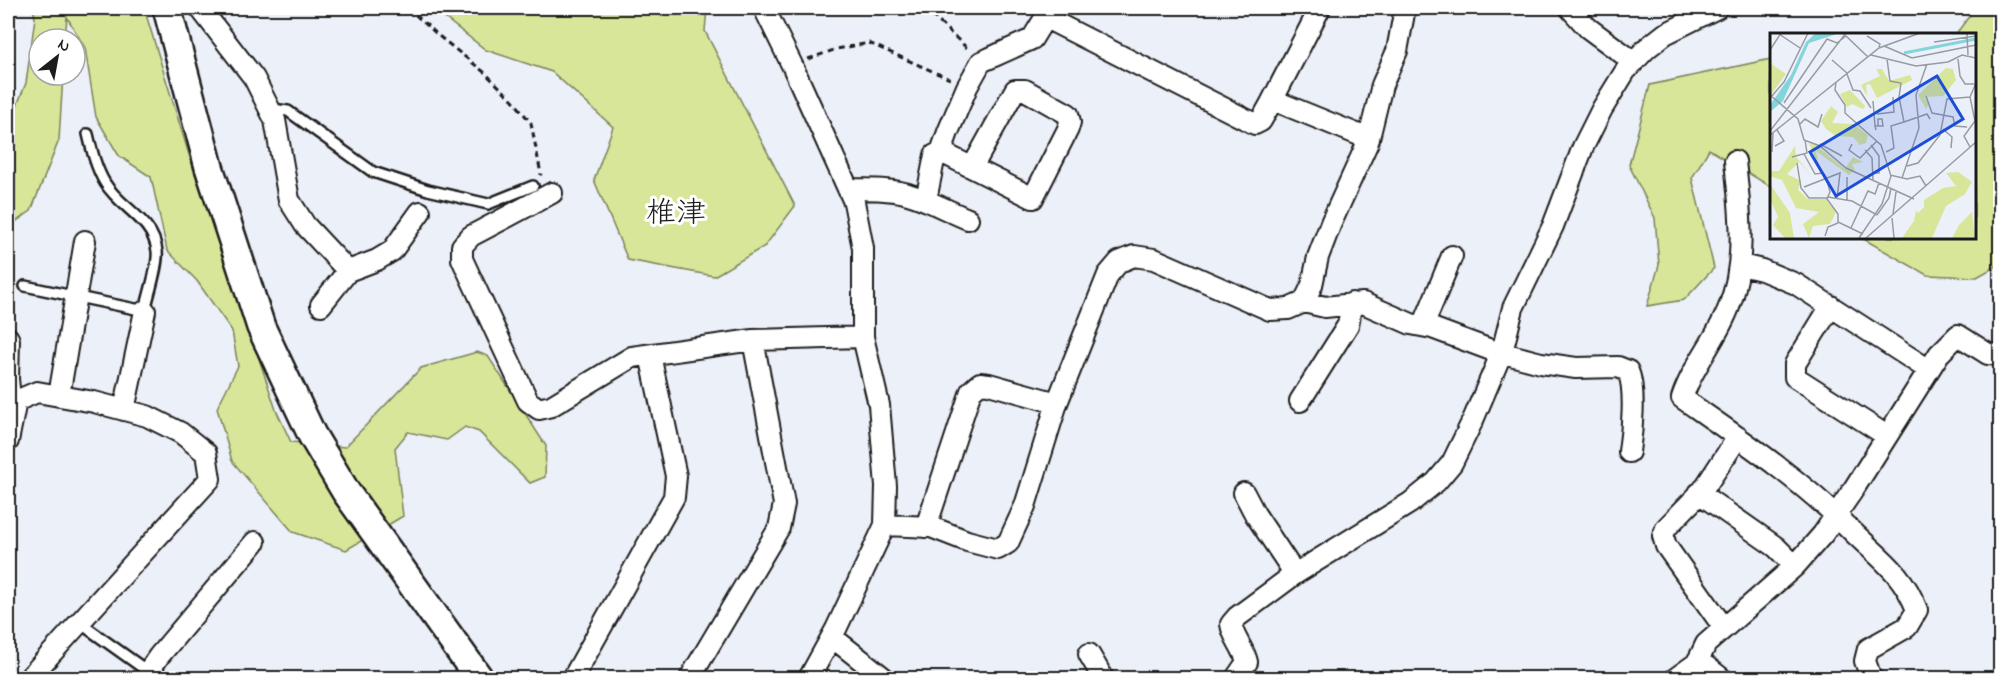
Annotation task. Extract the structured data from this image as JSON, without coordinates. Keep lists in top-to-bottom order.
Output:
{
  "districts": ["椎津"],
  "north": "top right"
}
